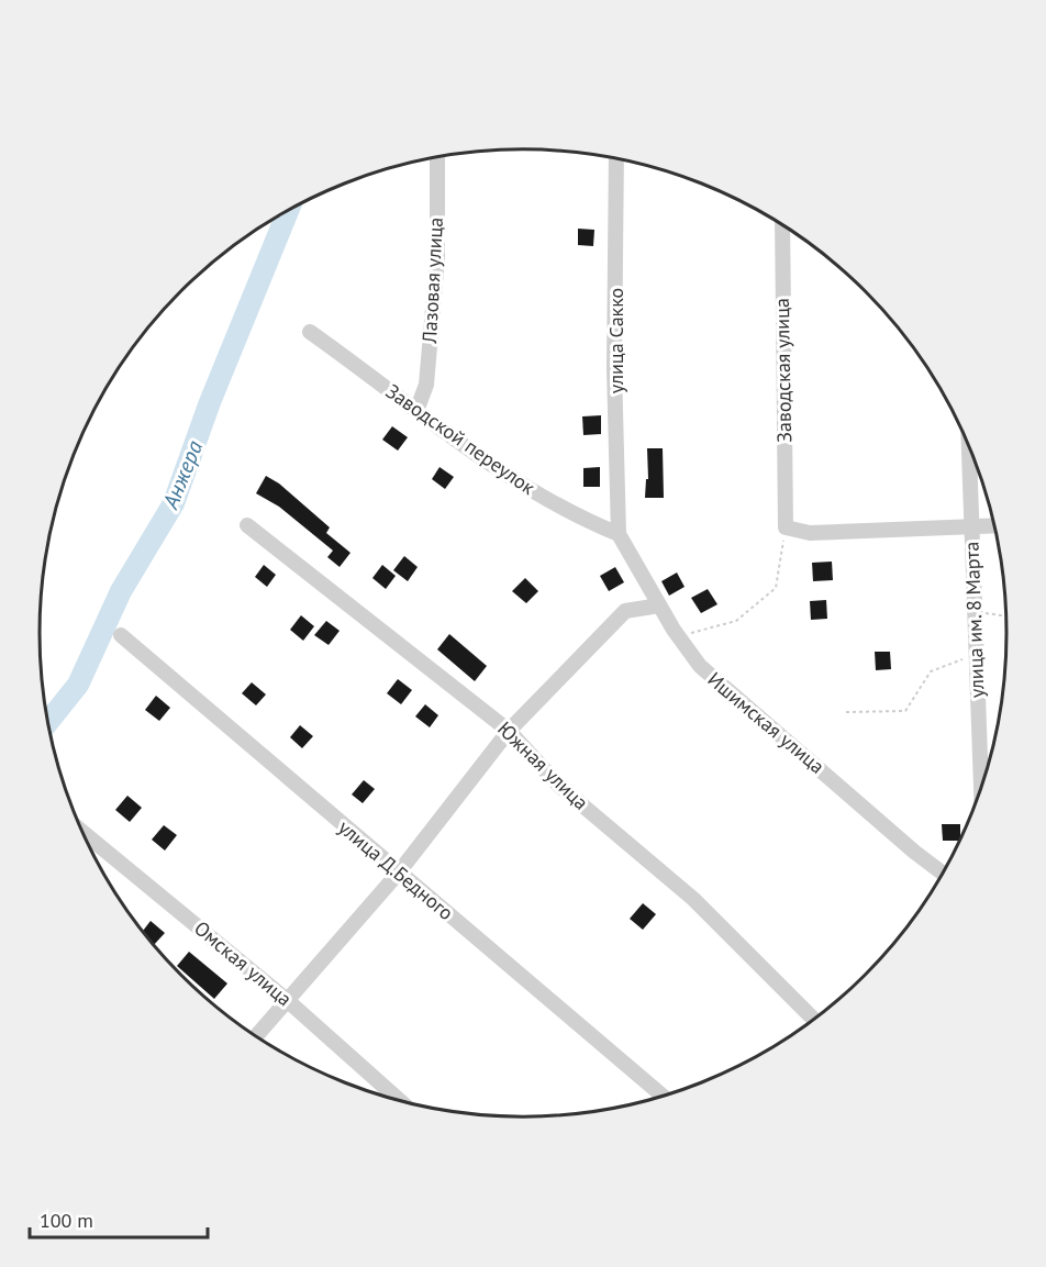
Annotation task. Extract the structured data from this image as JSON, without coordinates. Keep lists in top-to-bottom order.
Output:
{
  "streets": {
    "street": [
      "Лазовая улица",
      "улица Сакко",
      "Заводская улица",
      "Заводской переулок",
      "улица им. 8 Марта",
      "Ишимская улица",
      "Южная улица",
      "улица Д.Бедного",
      "Омская улица"
    ]
  },
  "crossings": [
    ["Лазовая улица", "Заводской переулок"],
    ["улица Сакко", "Заводской переулок"],
    ["улица Сакко", "Ишимская улица"],
    ["Заводской переулок", "Ишимская улица"]
  ],
  "water": ["Анжера"],
  "scale_bar": "100 m"
}
